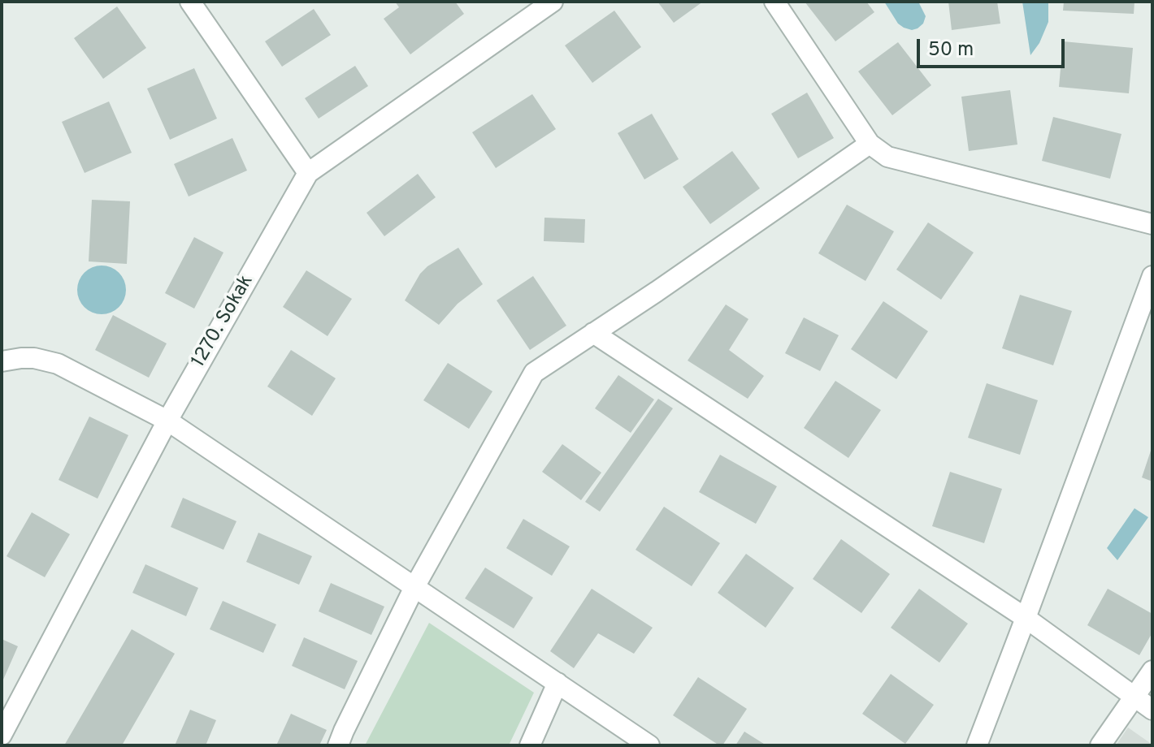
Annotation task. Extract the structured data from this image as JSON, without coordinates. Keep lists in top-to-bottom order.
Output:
{
  "streets": {
    "street": ["1270. Sokak"]
  },
  "scale_bar": "50 m"
}
